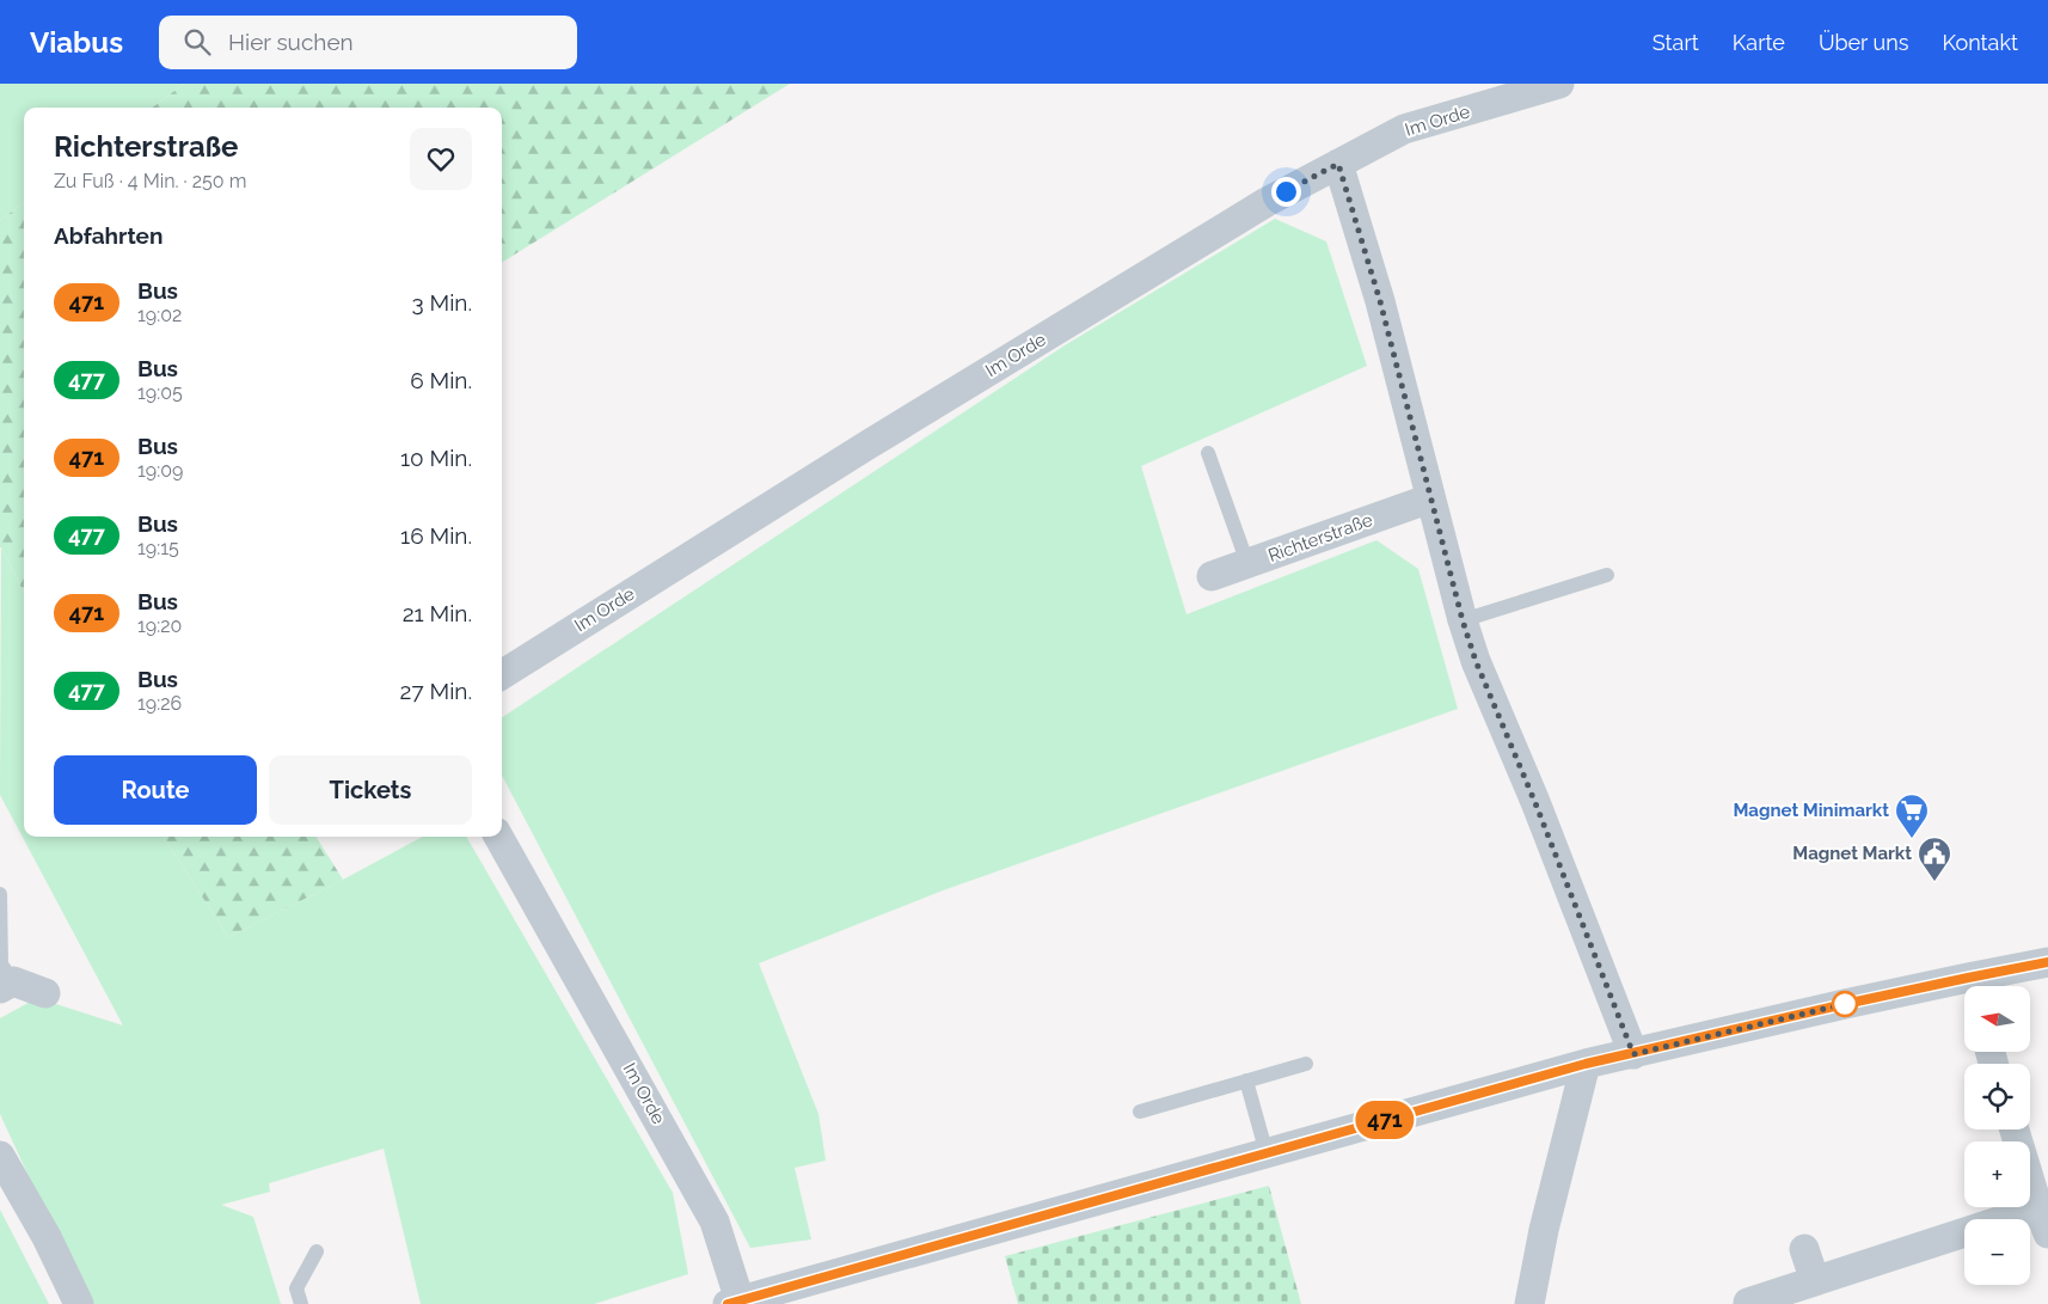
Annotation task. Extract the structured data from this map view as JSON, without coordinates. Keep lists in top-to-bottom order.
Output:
{
  "streets": {
    "street": ["Im Orde", "Richterstraße"]
  },
  "places": {
    "supermarket": ["Magnet Minimarkt"],
    "public building": ["Magnet Markt"]
  },
  "lines": ["bus line 471"],
  "north": "left",
  "page": {
    "header": "Viabus",
    "search": "Hier suchen",
    "nav": [
      "Start",
      "Karte",
      "Über uns",
      "Kontakt"
    ],
    "on_map": "471",
    "heading": [
      ["Richterstraße", "Zu Fuß · 4 Min. · 250 m"],
      "Abfahrten"
    ],
    "list": [
      {
        "mark": "471",
        "name": "Bus",
        "note": "19:02",
        "value": "3 Min."
      },
      {
        "mark": "477",
        "name": "Bus",
        "note": "19:05",
        "value": "6 Min."
      },
      {
        "mark": "471",
        "name": "Bus",
        "note": "19:09",
        "value": "10 Min."
      },
      {
        "mark": "477",
        "name": "Bus",
        "note": "19:15",
        "value": "16 Min."
      },
      {
        "mark": "471",
        "name": "Bus",
        "note": "19:20",
        "value": "21 Min."
      },
      {
        "mark": "477",
        "name": "Bus",
        "note": "19:26",
        "value": "27 Min."
      }
    ],
    "buttons": ["Route", "Tickets"],
    "map_buttons": ["+", "−"]
  }
}
